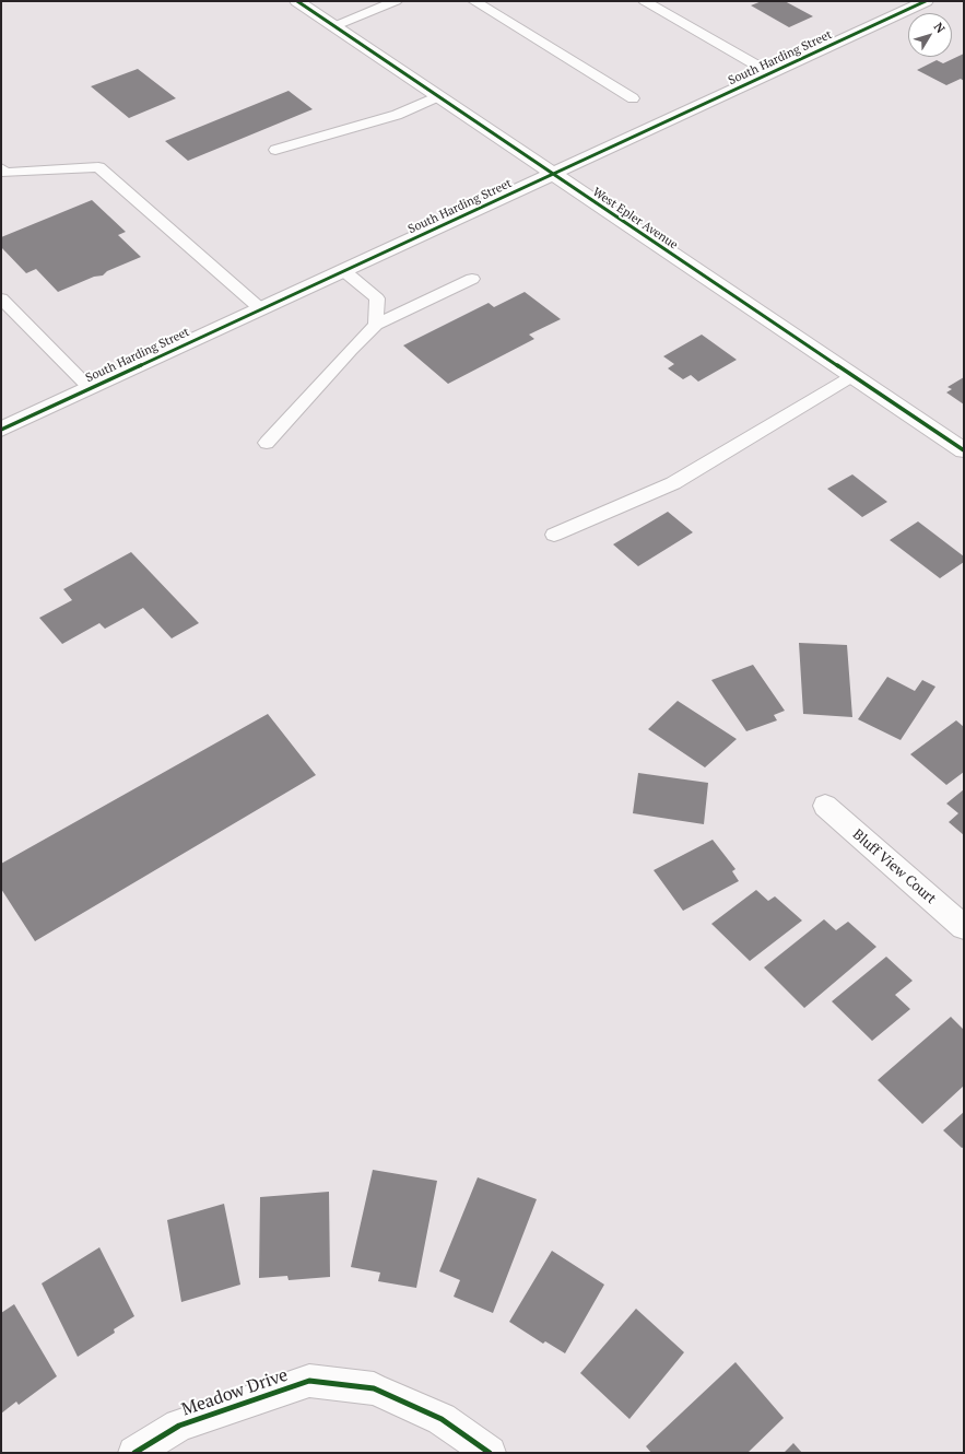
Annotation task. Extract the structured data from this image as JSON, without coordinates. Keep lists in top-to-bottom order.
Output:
{
  "streets": {
    "street": [
      "South Harding Street",
      "West Epler Avenue",
      "Bluff View Court",
      "Meadow Drive"
    ]
  },
  "crossings": [
    ["South Harding Street", "West Epler Avenue"]
  ],
  "north": "top right"
}
